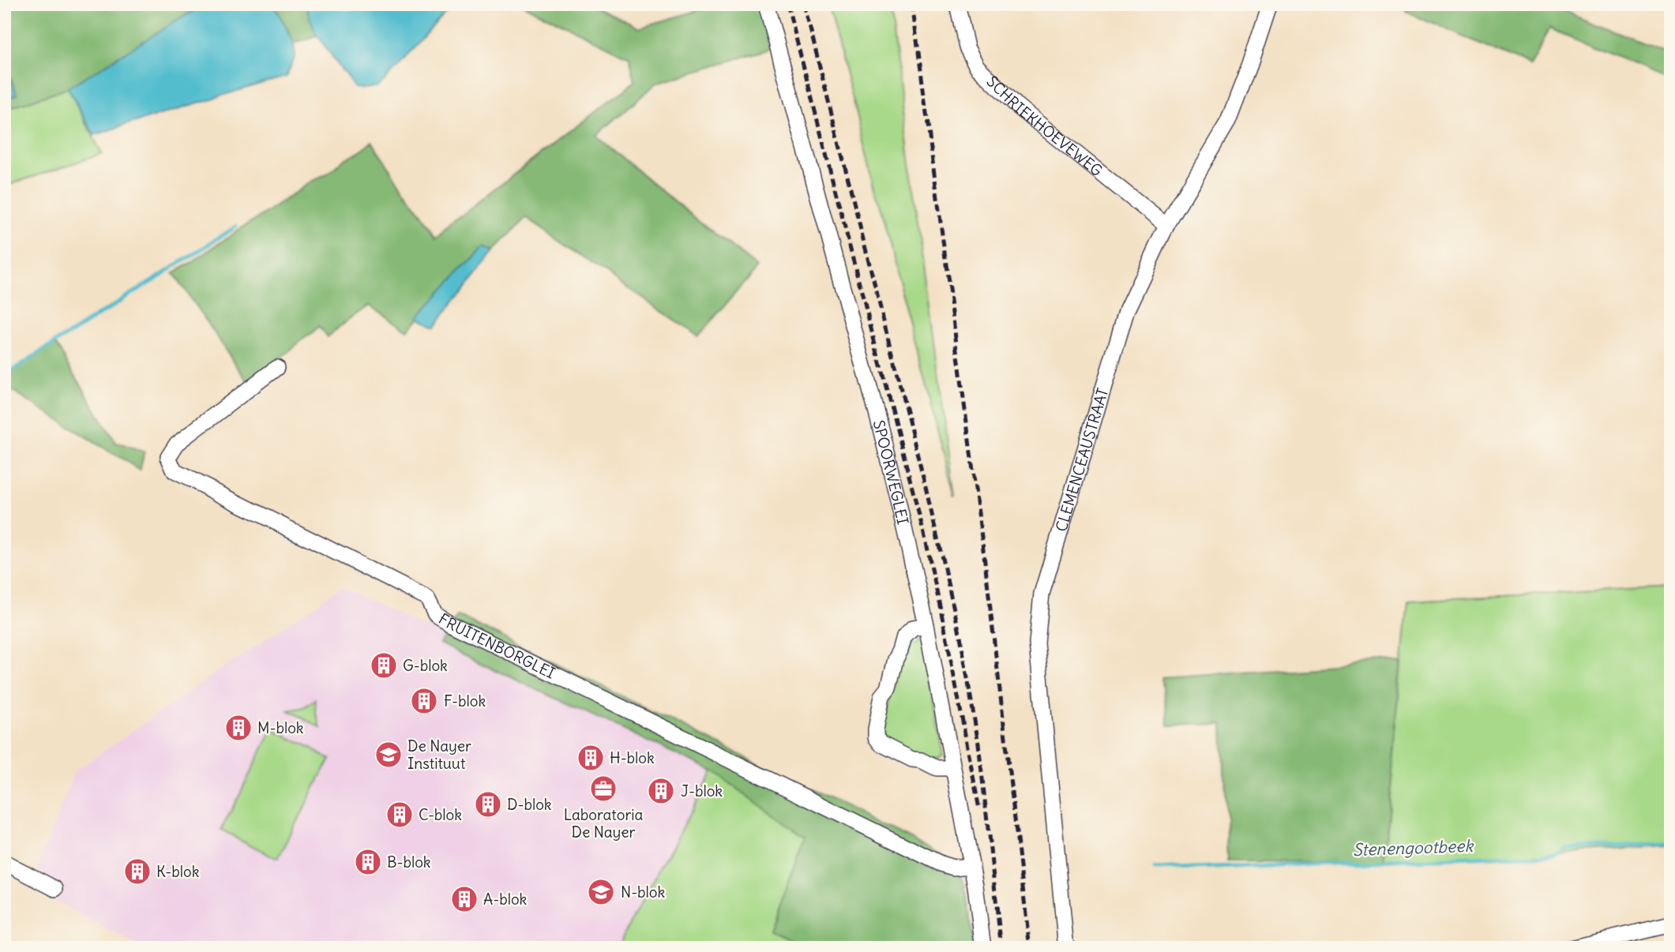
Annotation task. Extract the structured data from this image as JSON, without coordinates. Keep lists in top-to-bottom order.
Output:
{
  "streets": {
    "street": [
      "SCHRIEKHOEVEWEG",
      "CLEMENCEAUSTRAAT",
      "SPOORWEGLEI",
      "FRUITENBORGLEI"
    ]
  },
  "crossings": [
    ["SCHRIEKHOEVEWEG", "CLEMENCEAUSTRAAT"],
    ["SPOORWEGLEI", "FRUITENBORGLEI"]
  ],
  "water": ["Stenengootbeek"],
  "places": {
    "building": [
      "G-blok",
      "F-blok",
      "M-blok",
      "H-blok",
      "J-blok",
      "D-blok",
      "C-blok",
      "B-blok",
      "K-blok",
      "A-blok"
    ],
    "school or university": ["De Nayer Instituut", "N-blok"],
    "office": ["Laboratoria De Nayer"]
  }
}
